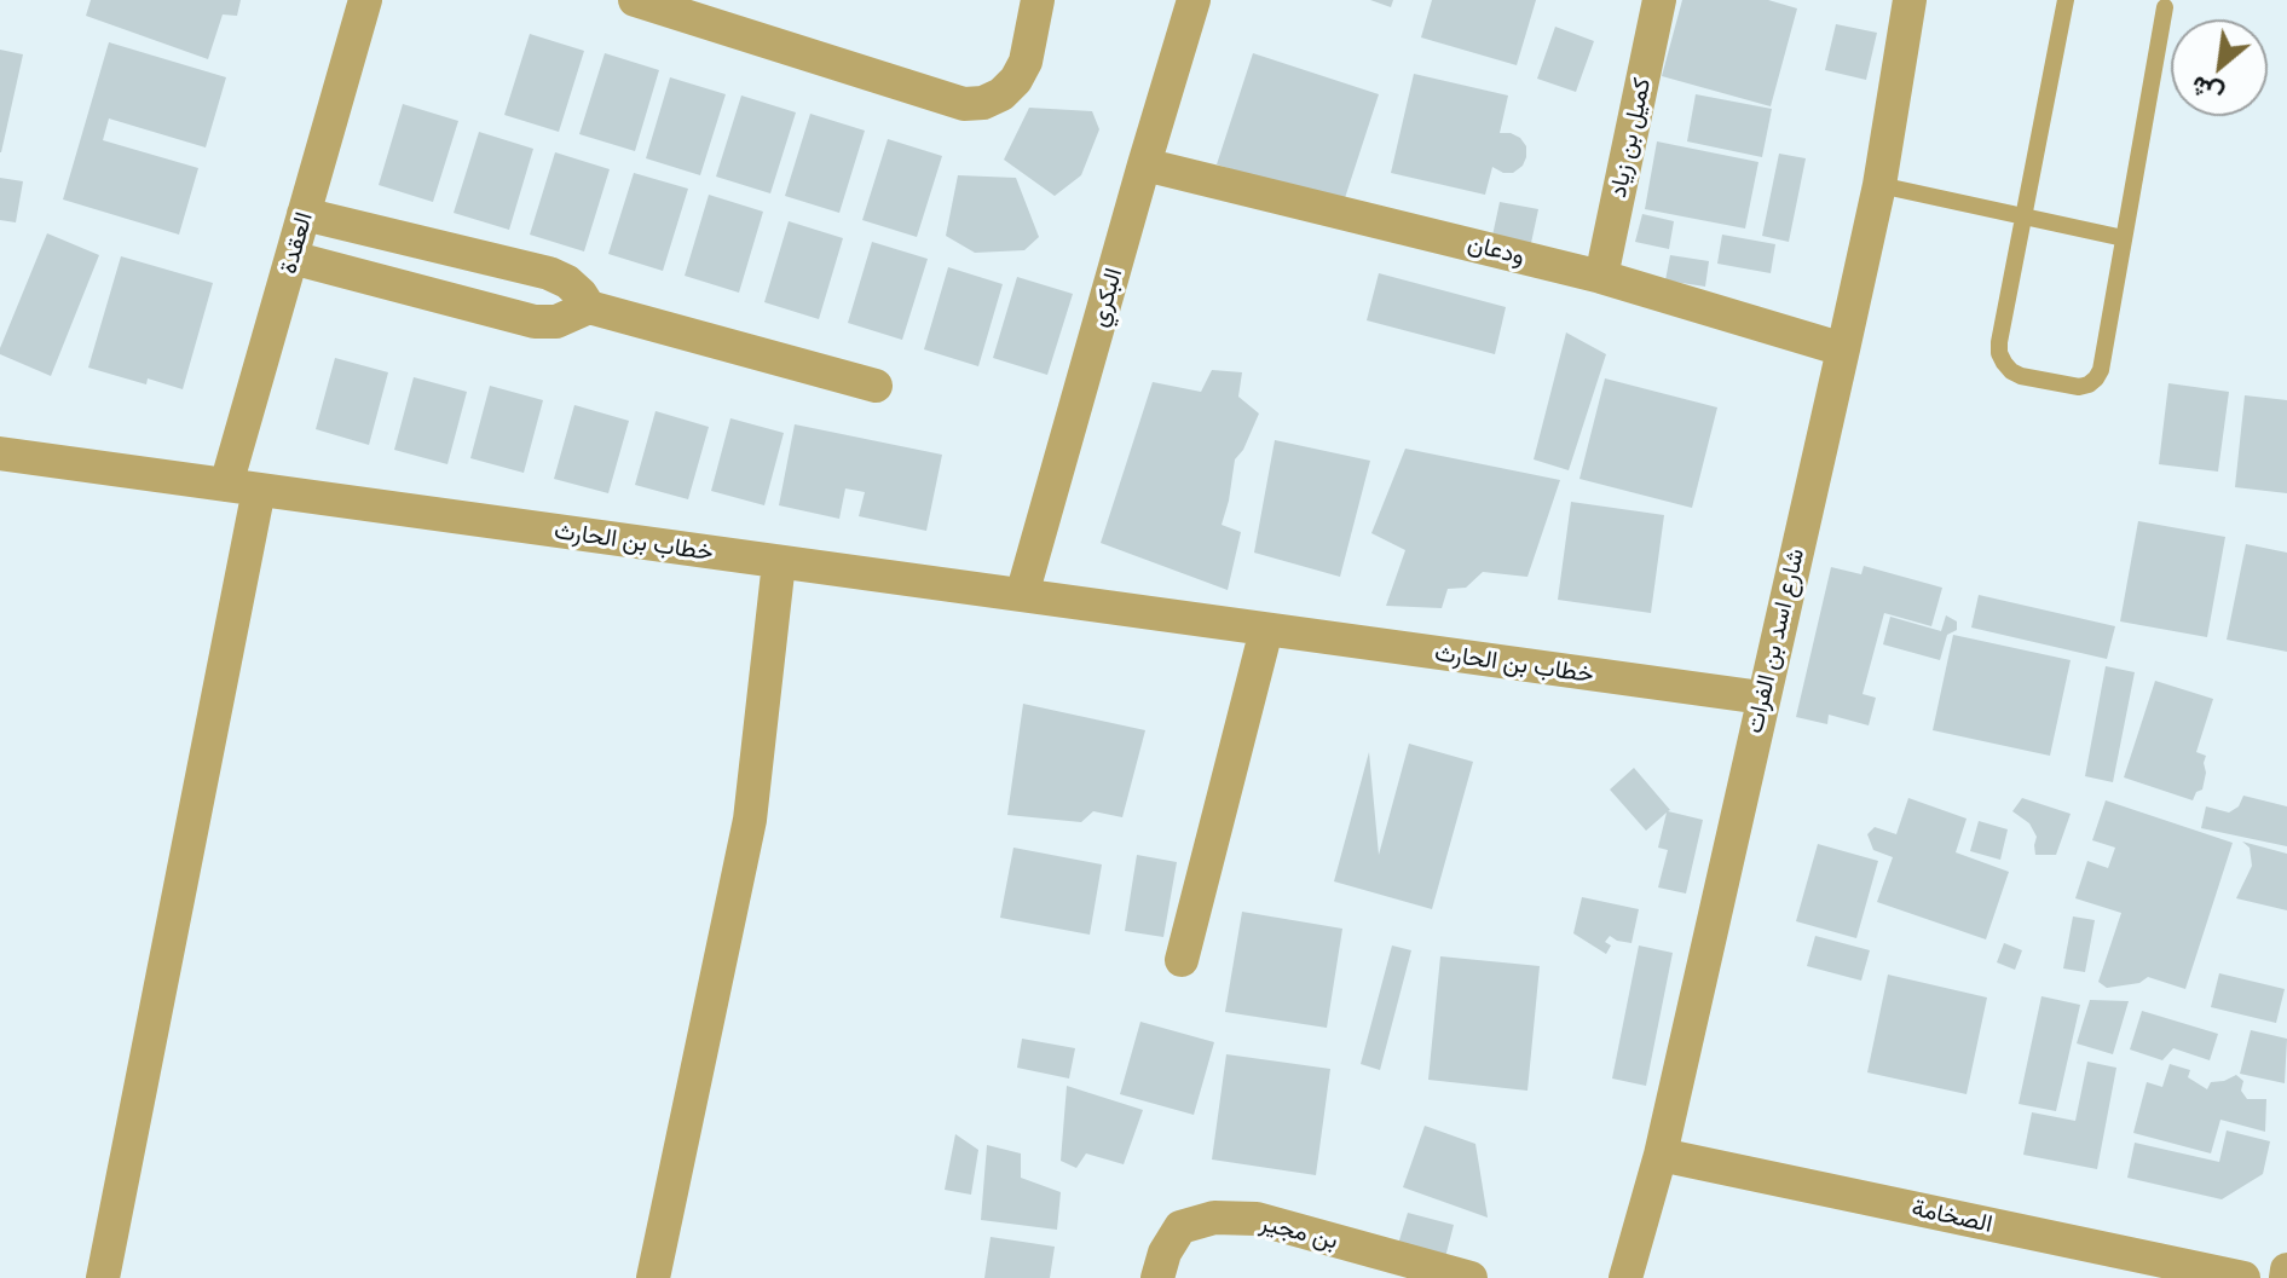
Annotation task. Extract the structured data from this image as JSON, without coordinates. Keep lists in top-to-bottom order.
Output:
{
  "streets": {
    "street": [
      "كميل بن زياد",
      "العقدة",
      "ودعان",
      "البكري",
      "خطاب بن الحارث",
      "شارع اسد بن الفرات",
      "الصخامة",
      "بن مجير"
    ]
  },
  "crossings": [
    ["كميل بن زياد", "ودعان"],
    ["العقدة", "خطاب بن الحارث"],
    ["ودعان", "البكري"],
    ["ودعان", "شارع اسد بن الفرات"],
    ["البكري", "خطاب بن الحارث"],
    ["خطاب بن الحارث", "شارع اسد بن الفرات"],
    ["شارع اسد بن الفرات", "الصخامة"]
  ],
  "north": "bottom left"
}
